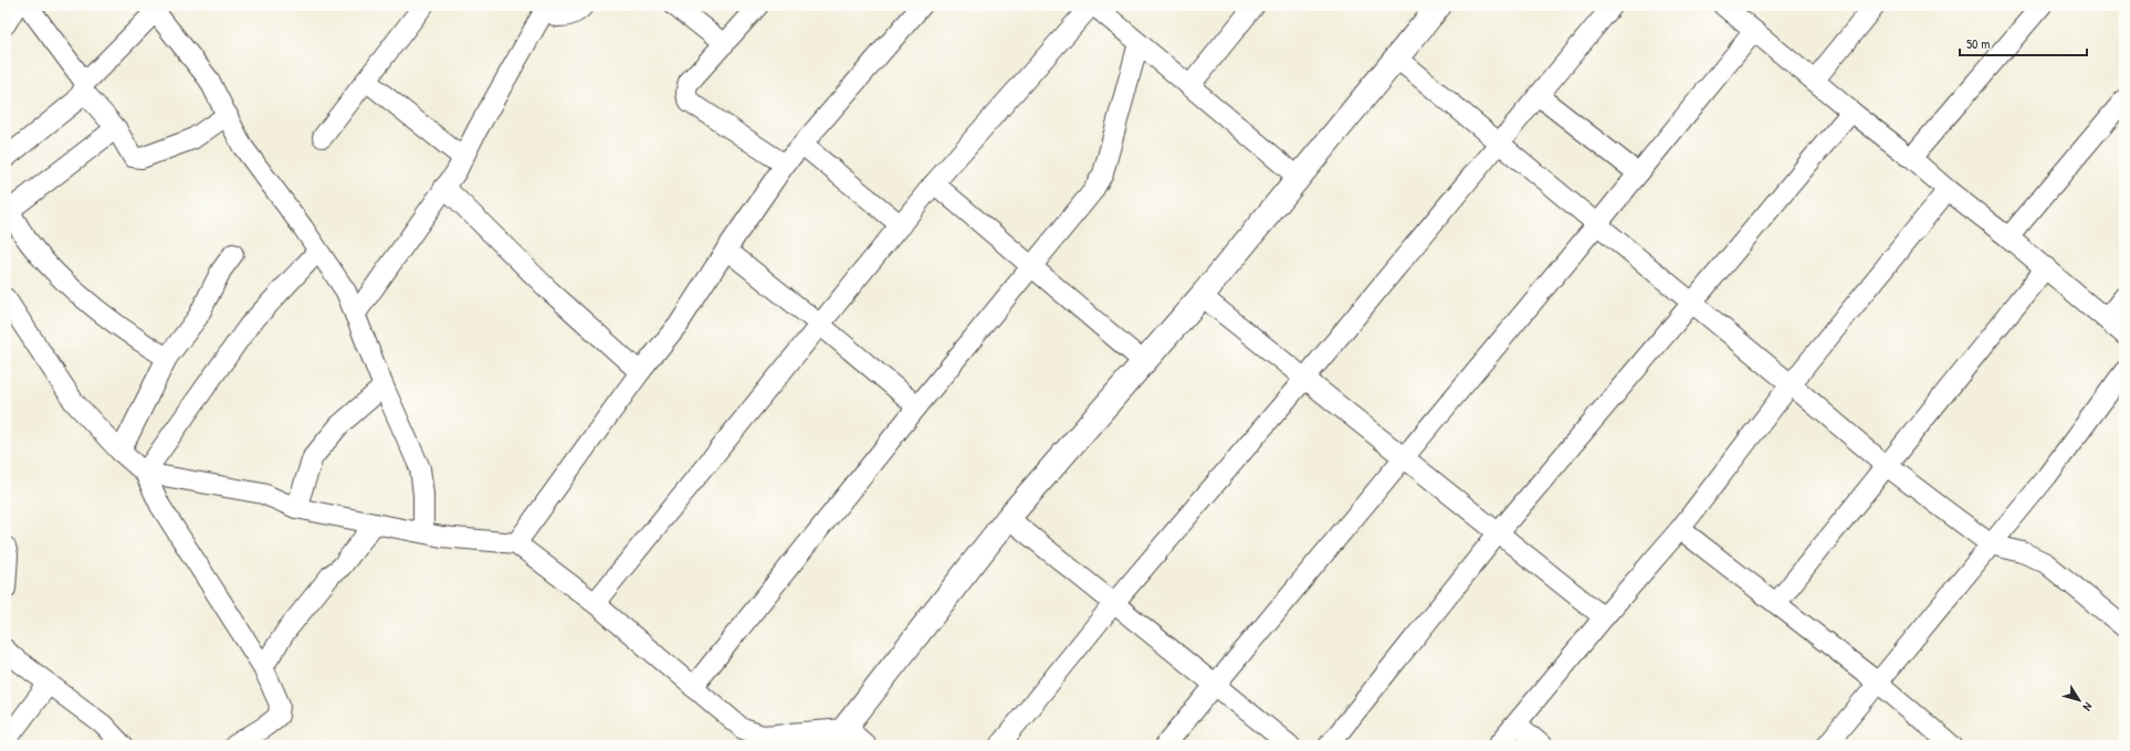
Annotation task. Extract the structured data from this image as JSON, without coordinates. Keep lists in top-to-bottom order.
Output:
{
  "scale_bar": "50 m",
  "north": "bottom right"
}
